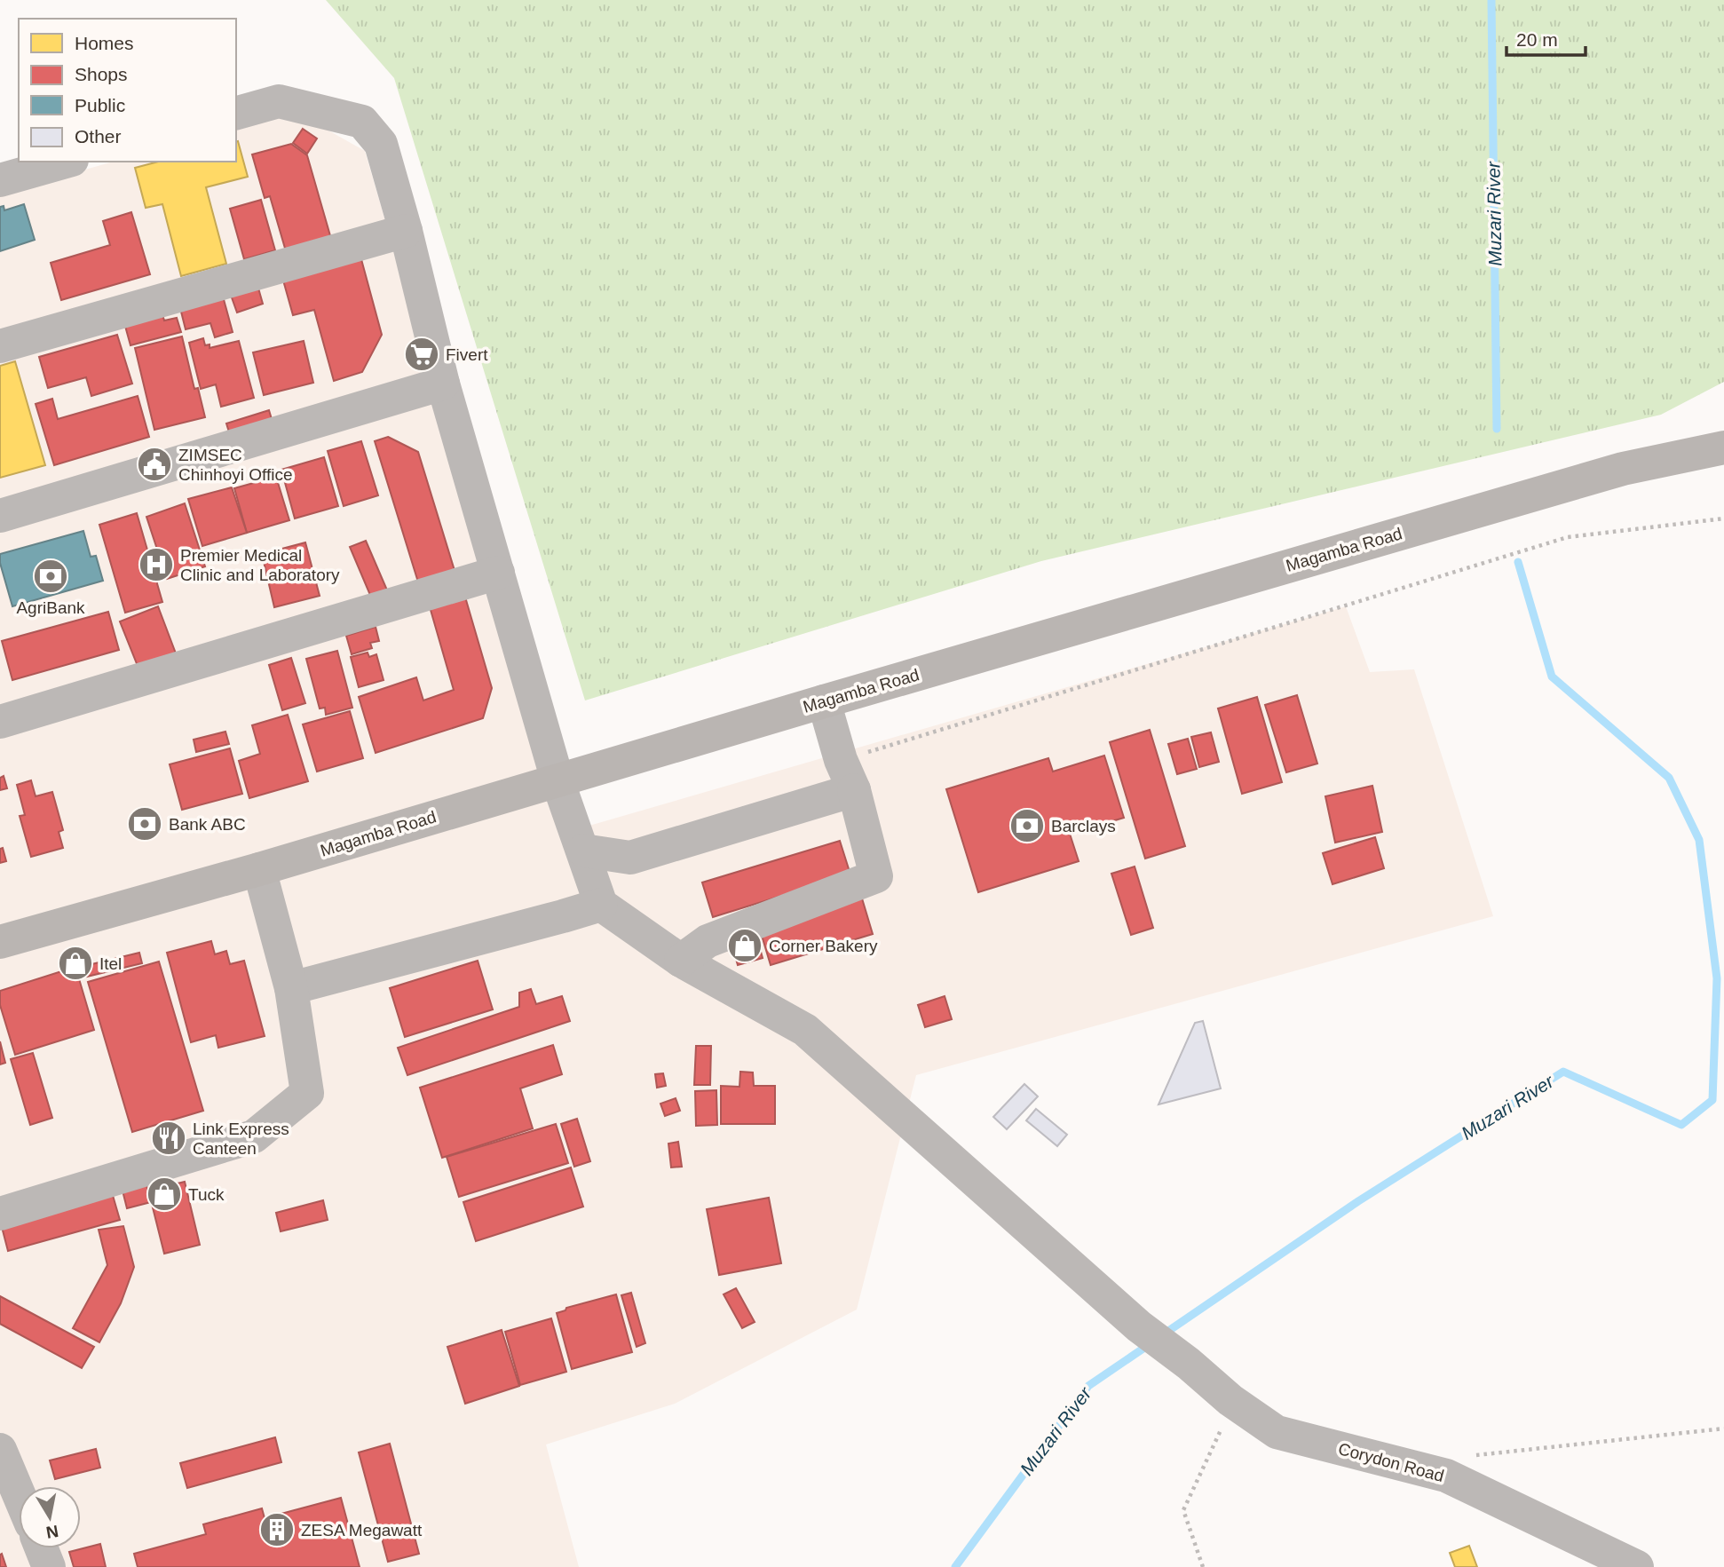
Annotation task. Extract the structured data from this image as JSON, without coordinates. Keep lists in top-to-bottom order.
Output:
{
  "streets": {
    "highway": ["Magamba Road"],
    "street": ["Corydon Road"]
  },
  "water": ["Muzari River"],
  "places": {
    "supermarket": ["Fivert"],
    "public building": ["ZIMSEC Chinhoyi Office"],
    "hospital": ["Premier Medical Clinic and Laboratory"],
    "bank": ["AgriBank", "Bank ABC", "Barclays"],
    "shop": ["Corner Bakery", "Itel", "Tuck"],
    "restaurant": ["Link Express Canteen"],
    "building": ["ZESA Megawatt"]
  },
  "legend": [
    "Homes",
    "Shops",
    "Public",
    "Other"
  ],
  "scale_bar": "20 m",
  "north": "bottom"
}
